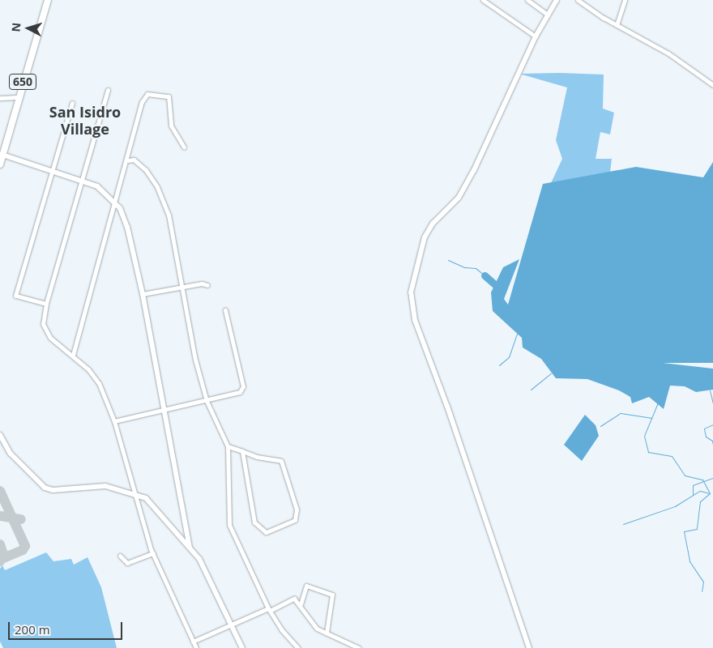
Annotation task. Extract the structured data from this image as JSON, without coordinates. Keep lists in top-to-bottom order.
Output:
{
  "streets": {
    "main road": ["650"]
  },
  "districts": ["San Isidro Village"],
  "scale_bar": "200 m",
  "north": "left"
}
